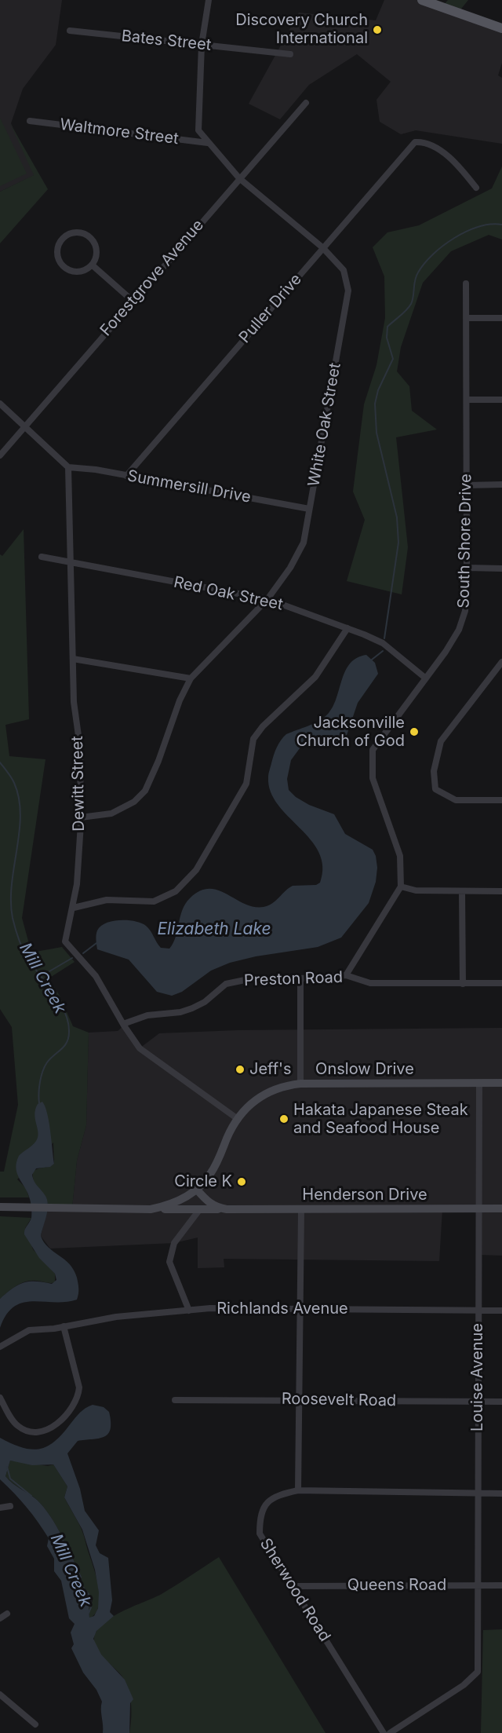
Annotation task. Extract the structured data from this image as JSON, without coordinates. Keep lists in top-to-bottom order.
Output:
{
  "streets": {
    "main road": ["Onslow Drive", "Henderson Drive"],
    "street": [
      "Bates Street",
      "Waltmore Street",
      "Forestgrove Avenue",
      "Puller Drive",
      "White Oak Street",
      "Summersill Drive",
      "South Shore Drive",
      "Red Oak Street",
      "Dewitt Street",
      "Preston Road",
      "Richlands Avenue",
      "Louise Avenue",
      "Roosevelt Road",
      "Queens Road",
      "Sherwood Road"
    ]
  },
  "crossings": [
    ["Bates Street", "White Oak Street"],
    ["Waltmore Street", "White Oak Street"],
    ["Forestgrove Avenue", "White Oak Street"],
    ["Puller Drive", "White Oak Street"],
    ["Puller Drive", "Summersill Drive"],
    ["White Oak Street", "Summersill Drive"],
    ["White Oak Street", "Red Oak Street"],
    ["White Oak Street", "Dewitt Street"],
    ["Summersill Drive", "Dewitt Street"],
    ["South Shore Drive", "Red Oak Street"],
    ["Red Oak Street", "Dewitt Street"],
    ["Dewitt Street", "Preston Road"],
    ["Dewitt Street", "Onslow Drive"],
    ["Onslow Drive", "Henderson Drive"],
    ["Onslow Drive", "Louise Avenue"],
    ["Henderson Drive", "Louise Avenue"],
    ["Richlands Avenue", "Louise Avenue"],
    ["Louise Avenue", "Roosevelt Road"],
    ["Louise Avenue", "Queens Road"],
    ["Louise Avenue", "Sherwood Road"],
    ["Queens Road", "Sherwood Road"]
  ],
  "water": ["Elizabeth Lake", "Mill Creek"],
  "places": [
    "Discovery Church International",
    "Jacksonville Church of God",
    "Jeff's",
    "Hakata Japanese Steak and Seafood House",
    "Circle K"
  ]
}
